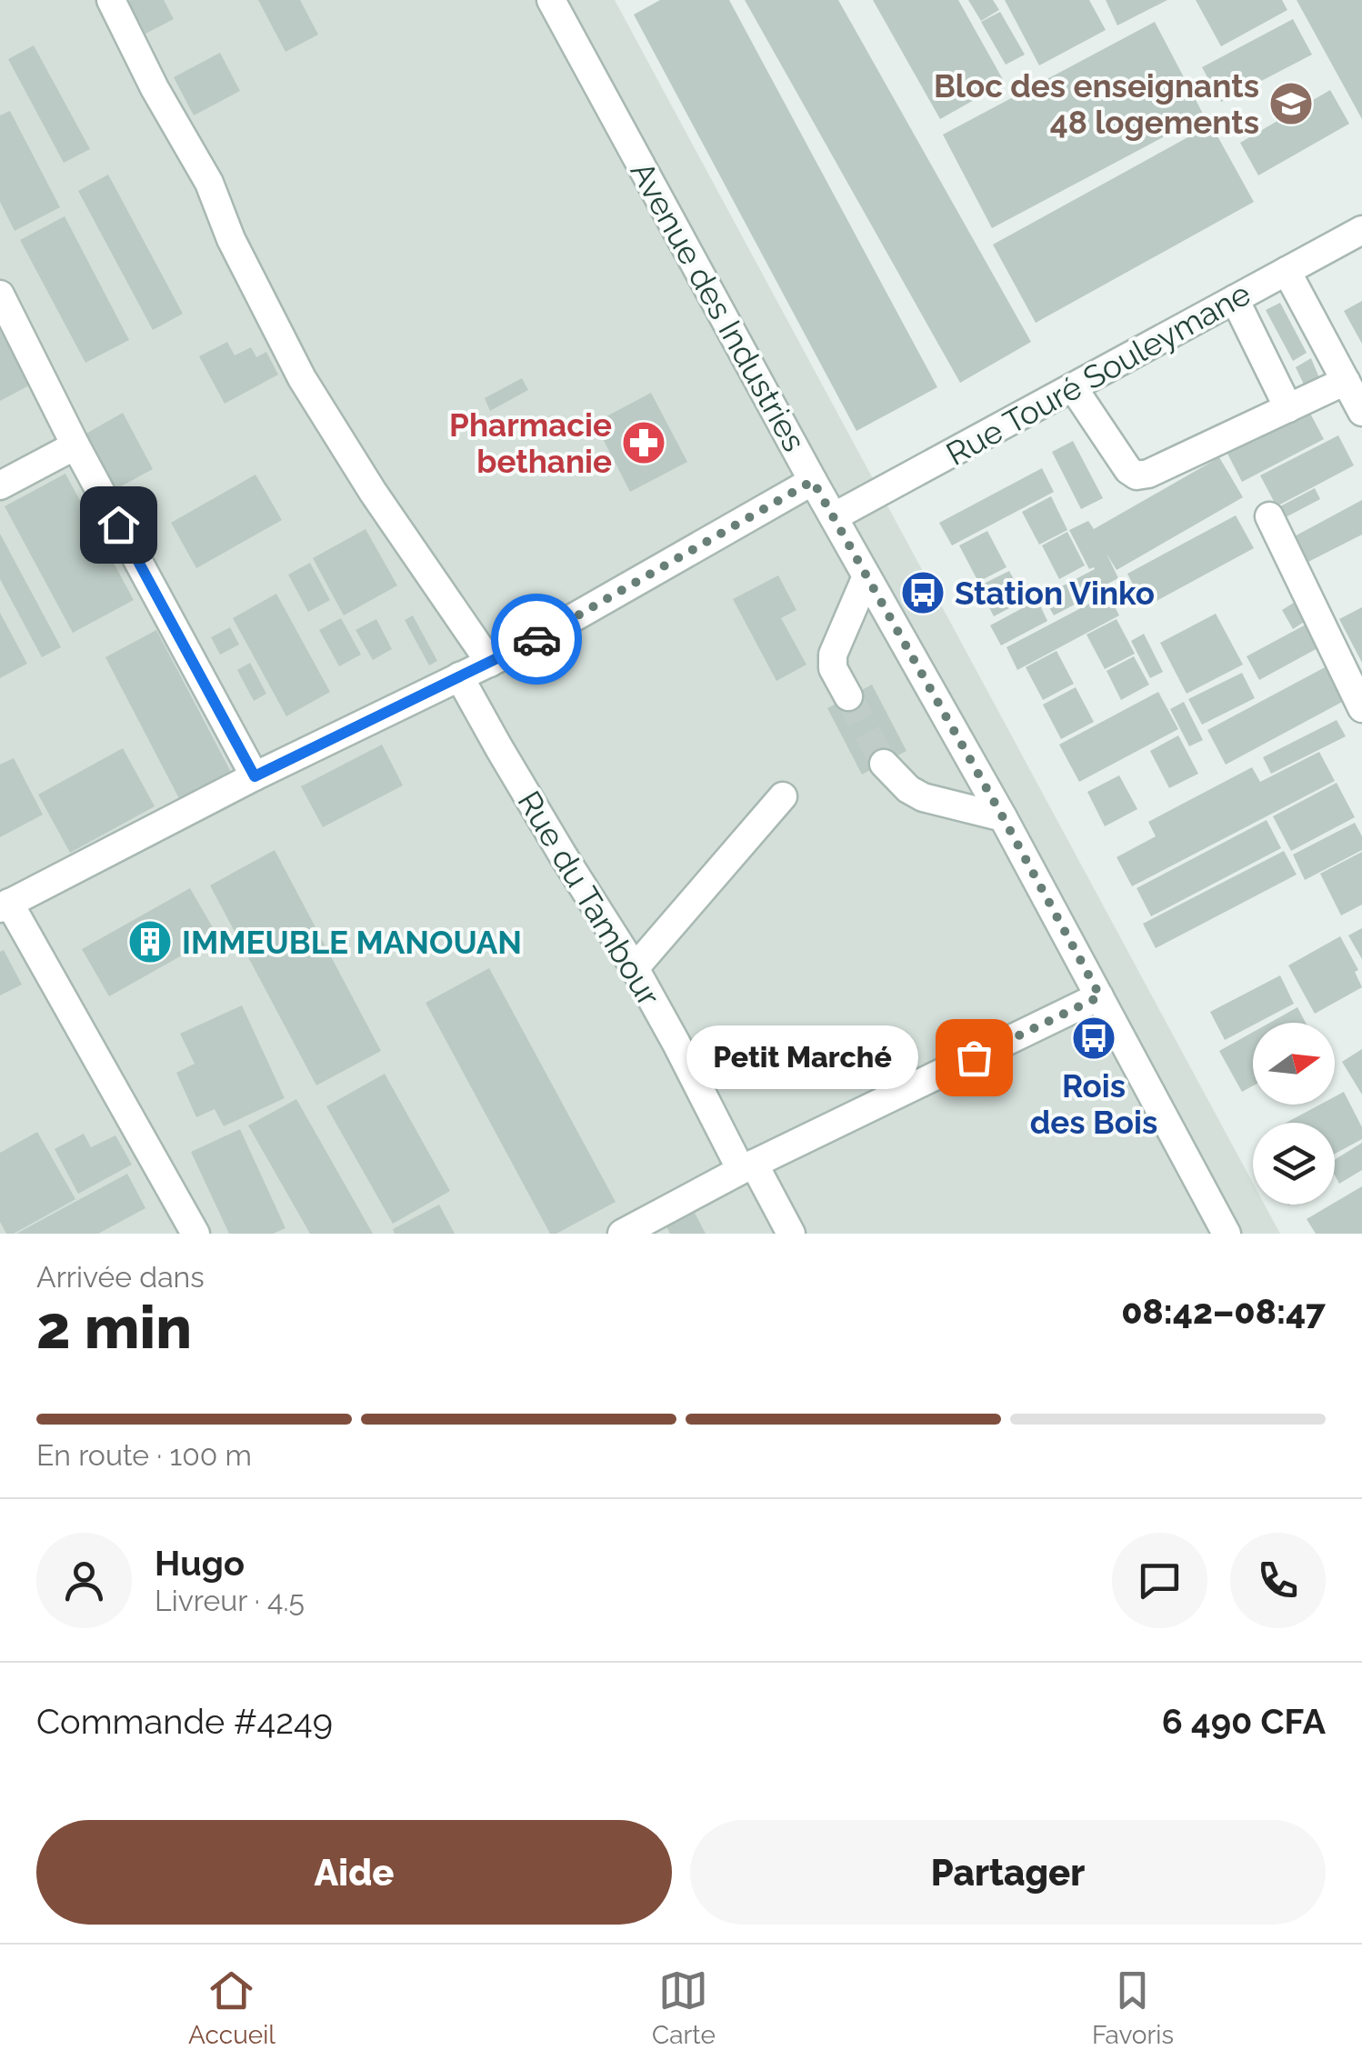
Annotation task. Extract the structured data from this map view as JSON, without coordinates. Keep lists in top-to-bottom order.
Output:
{
  "streets": {
    "street": ["Avenue des Industries", "Rue Touré Souleymane", "Rue du Tambour"]
  },
  "crossings": [
    ["Avenue des Industries", "Rue Touré Souleymane"]
  ],
  "places": {
    "school or university": ["Bloc des enseignants 48 logements"],
    "pharmacy": ["Pharmacie bethanie"],
    "bus stop": ["Station Vinko", "Rois des Bois"],
    "building": ["IMMEUBLE MANOUAN"],
    "other": ["Petit Marché"]
  },
  "north": "right",
  "page": {
    "bubble": "Petit Marché",
    "heading": ["2 min", "Arrivée dans", "08:42–08:47"],
    "panel": [
      "Hugo",
      "Livreur · 4.5",
      "Commande #4249",
      "6 490 CFA"
    ],
    "bar": "En route · 100 m",
    "buttons": ["Aide", "Partager"],
    "tabs": ["Accueil", "Carte", "Favoris"]
  }
}
